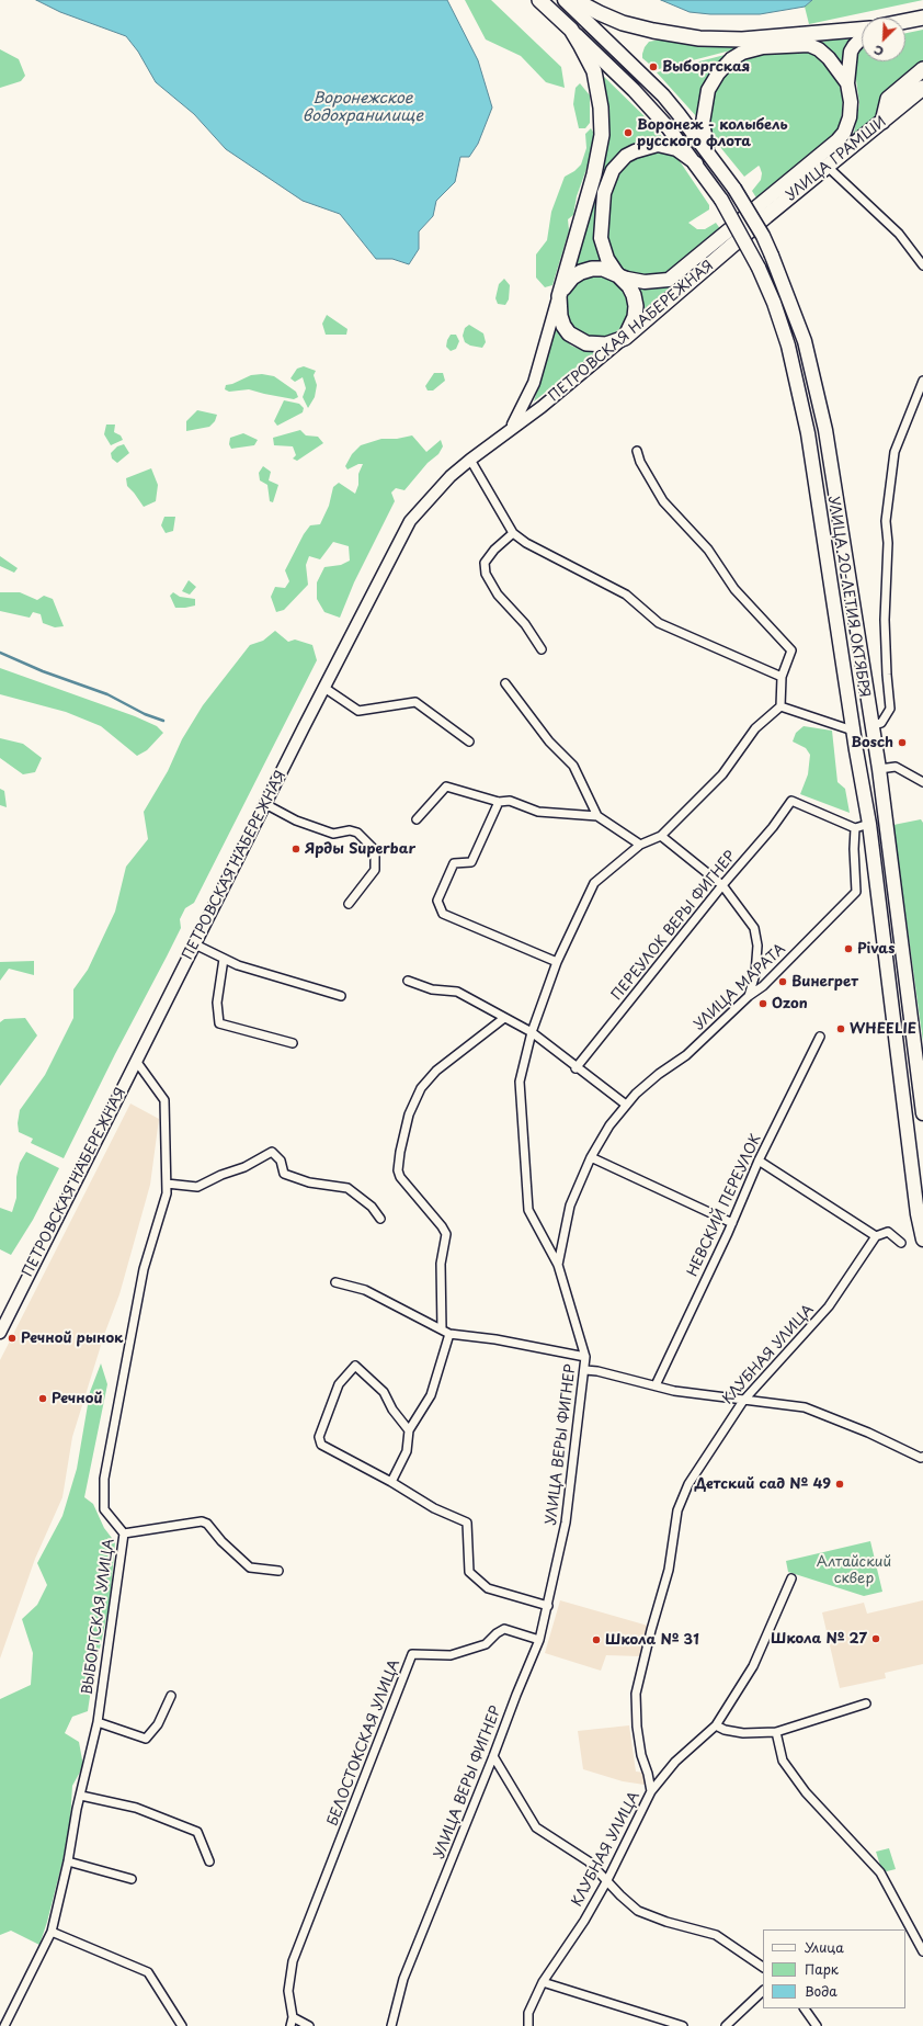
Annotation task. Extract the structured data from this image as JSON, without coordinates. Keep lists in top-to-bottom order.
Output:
{
  "streets": {
    "highway": ["УЛИЦА ГРАМШИ", "ПЕТРОВСКАЯ НАБЕРЕЖНАЯ"],
    "main road": ["УЛИЦА 20-ЛЕТИЯ ОКТЯБРЯ"],
    "street": [
      "ПЕРЕУЛОК ВЕРЫ ФИГНЕР",
      "УЛИЦА МАРАТА",
      "НЕВСКИЙ ПЕРЕУЛОК",
      "КЛУБНАЯ УЛИЦА",
      "УЛИЦА ВЕРЫ ФИГНЕР",
      "ВЫБОРГСКАЯ УЛИЦА",
      "БЕЛОСТОКСКАЯ УЛИЦА"
    ]
  },
  "crossings": [
    ["УЛИЦА ГРАМШИ", "ПЕТРОВСКАЯ НАБЕРЕЖНАЯ"],
    ["ПЕТРОВСКАЯ НАБЕРЕЖНАЯ", "ВЫБОРГСКАЯ УЛИЦА"],
    ["ПЕРЕУЛОК ВЕРЫ ФИГНЕР", "УЛИЦА МАРАТА"],
    ["УЛИЦА МАРАТА", "УЛИЦА ВЕРЫ ФИГНЕР"],
    ["УЛИЦА ВЕРЫ ФИГНЕР", "БЕЛОСТОКСКАЯ УЛИЦА"]
  ],
  "water": ["Воронежское водохранилище"],
  "parks": ["Алтайский сквер"],
  "places": [
    "Выборгская",
    "Воронеж - колыбель русского флота",
    "Bosch",
    "Ярды Superbar",
    "Pivas",
    "Винегрет",
    "Ozon",
    "WHEELIE",
    "Речной рынок",
    "Речной",
    "Детский сад № 49",
    "Школа № 27",
    "Школа № 31"
  ],
  "legend": ["Улица", "Парк", "Вода"],
  "north": "bottom left"
}
